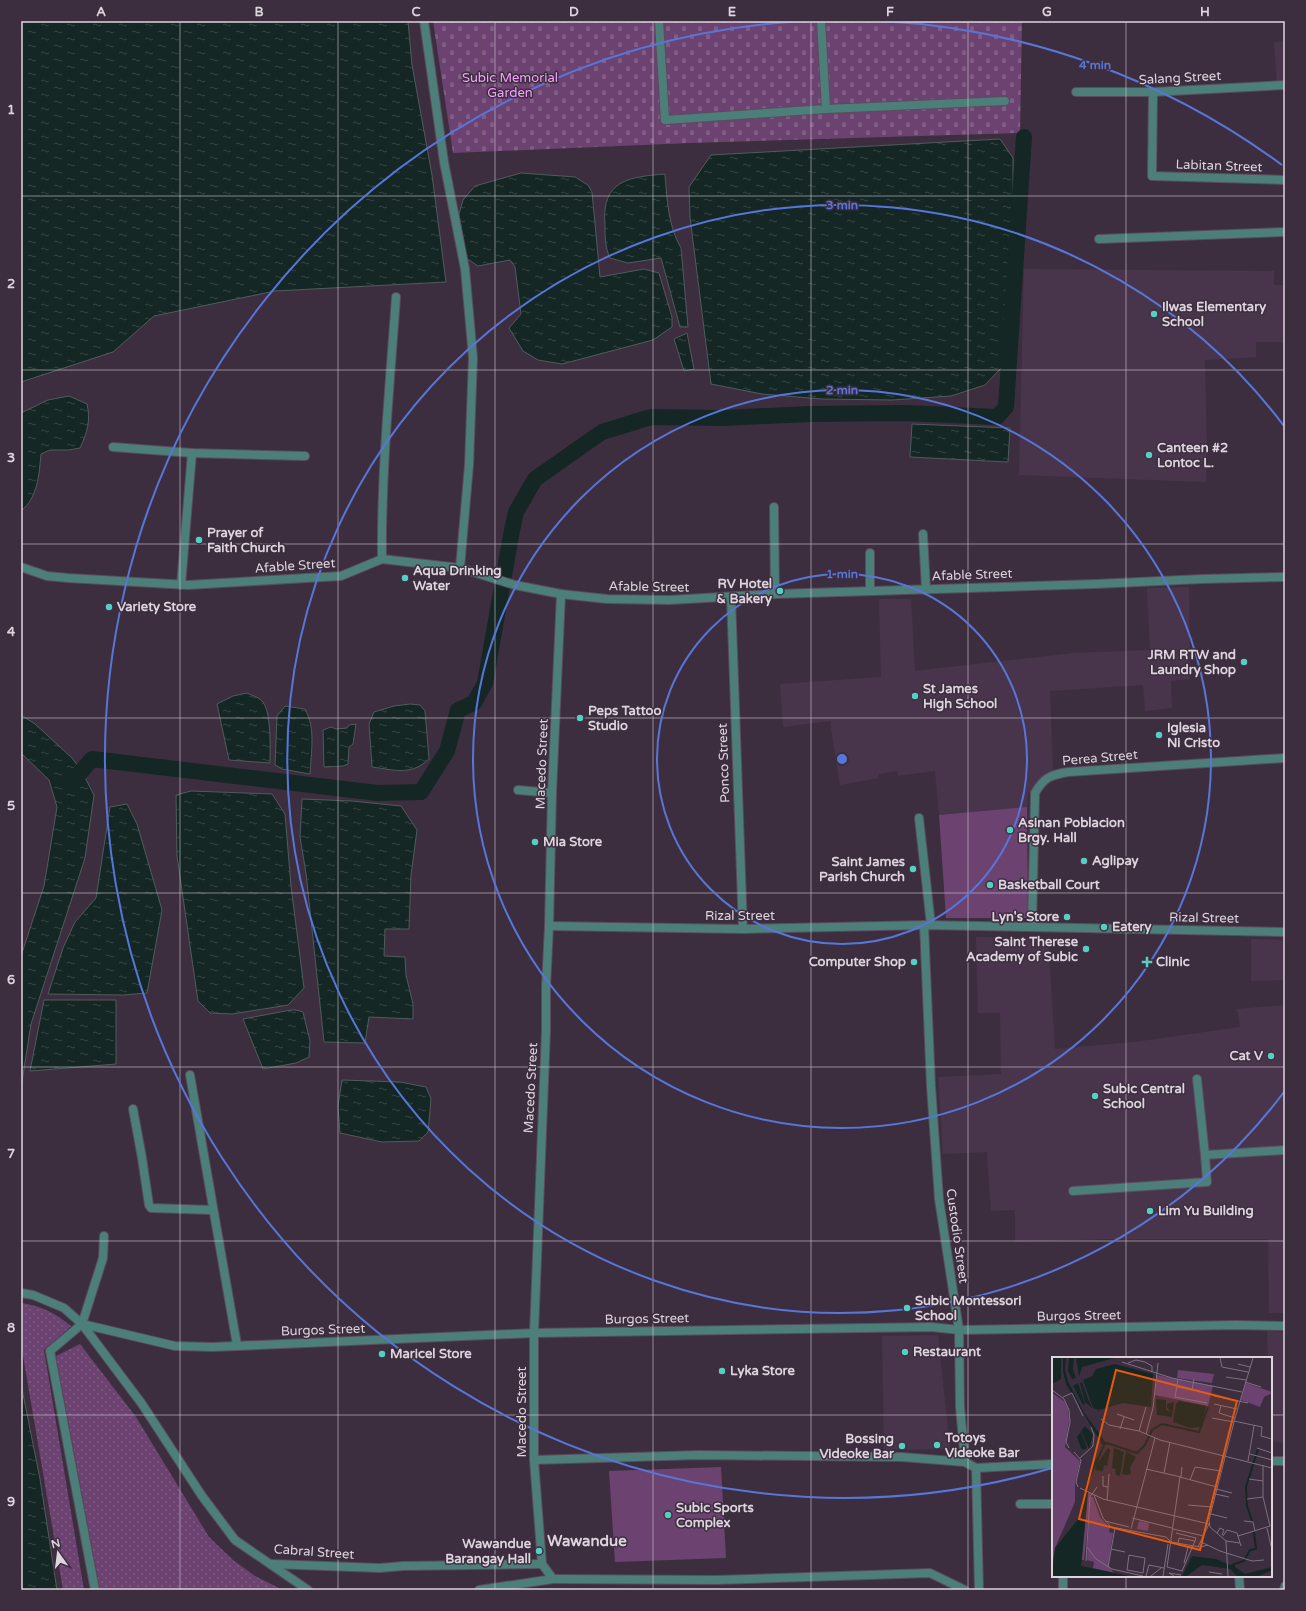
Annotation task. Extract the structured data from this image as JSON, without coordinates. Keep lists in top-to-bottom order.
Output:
{
  "streets": {
    "street": [
      "Salang Street",
      "Labitan Street",
      "Afable Street",
      "Perea Street",
      "Ponco Street",
      "Macedo Street",
      "Rizal Street",
      "Custodio Street",
      "Burgos Street",
      "Cabral Street"
    ]
  },
  "crossings": [
    ["Salang Street", "Labitan Street"],
    ["Afable Street", "Ponco Street"],
    ["Afable Street", "Macedo Street"],
    ["Perea Street", "Rizal Street"],
    ["Ponco Street", "Rizal Street"],
    ["Macedo Street", "Rizal Street"],
    ["Macedo Street", "Burgos Street"],
    ["Macedo Street", "Cabral Street"],
    ["Rizal Street", "Custodio Street"],
    ["Custodio Street", "Burgos Street"],
    ["Burgos Street", "Cabral Street"]
  ],
  "districts": ["Wawandue"],
  "parks": ["Subic Memorial Garden"],
  "places": {
    "other": [
      "Ilwas Elementary School",
      "Canteen #2 Lontoc L.",
      "Prayer of Faith Church",
      "Aqua Drinking Water",
      "RV Hotel & Bakery",
      "Variety Store",
      "JRM RTW and Laundry Shop",
      "St James High School",
      "Peps Tattoo Studio",
      "Iglesia Ni Cristo",
      "Asinan Poblacion Brgy. Hall",
      "Mia Store",
      "Aglipay",
      "Saint James Parish Church",
      "Basketball Court",
      "Lyn's Store",
      "Eatery",
      "Saint Therese Academy of Subic",
      "Computer Shop",
      "Cat V",
      "Subic Central School",
      "Lim Yu Building",
      "Subic Montessori School",
      "Restaurant",
      "Maricel Store",
      "Lyka Store",
      "Totoys Videoke Bar",
      "Bossing Videoke Bar",
      "Subic Sports Complex",
      "Wawandue Barangay Hall"
    ],
    "health": ["Clinic"]
  },
  "north": "top",
  "grid": {
    "columns": [
      "A",
      "B",
      "C",
      "D",
      "E",
      "F",
      "G",
      "H"
    ],
    "rows": [
      "1",
      "2",
      "3",
      "4",
      "5",
      "6",
      "7",
      "8",
      "9"
    ]
  },
  "rings": [
    "4 min",
    "3 min",
    "2 min",
    "1 min"
  ]
}
